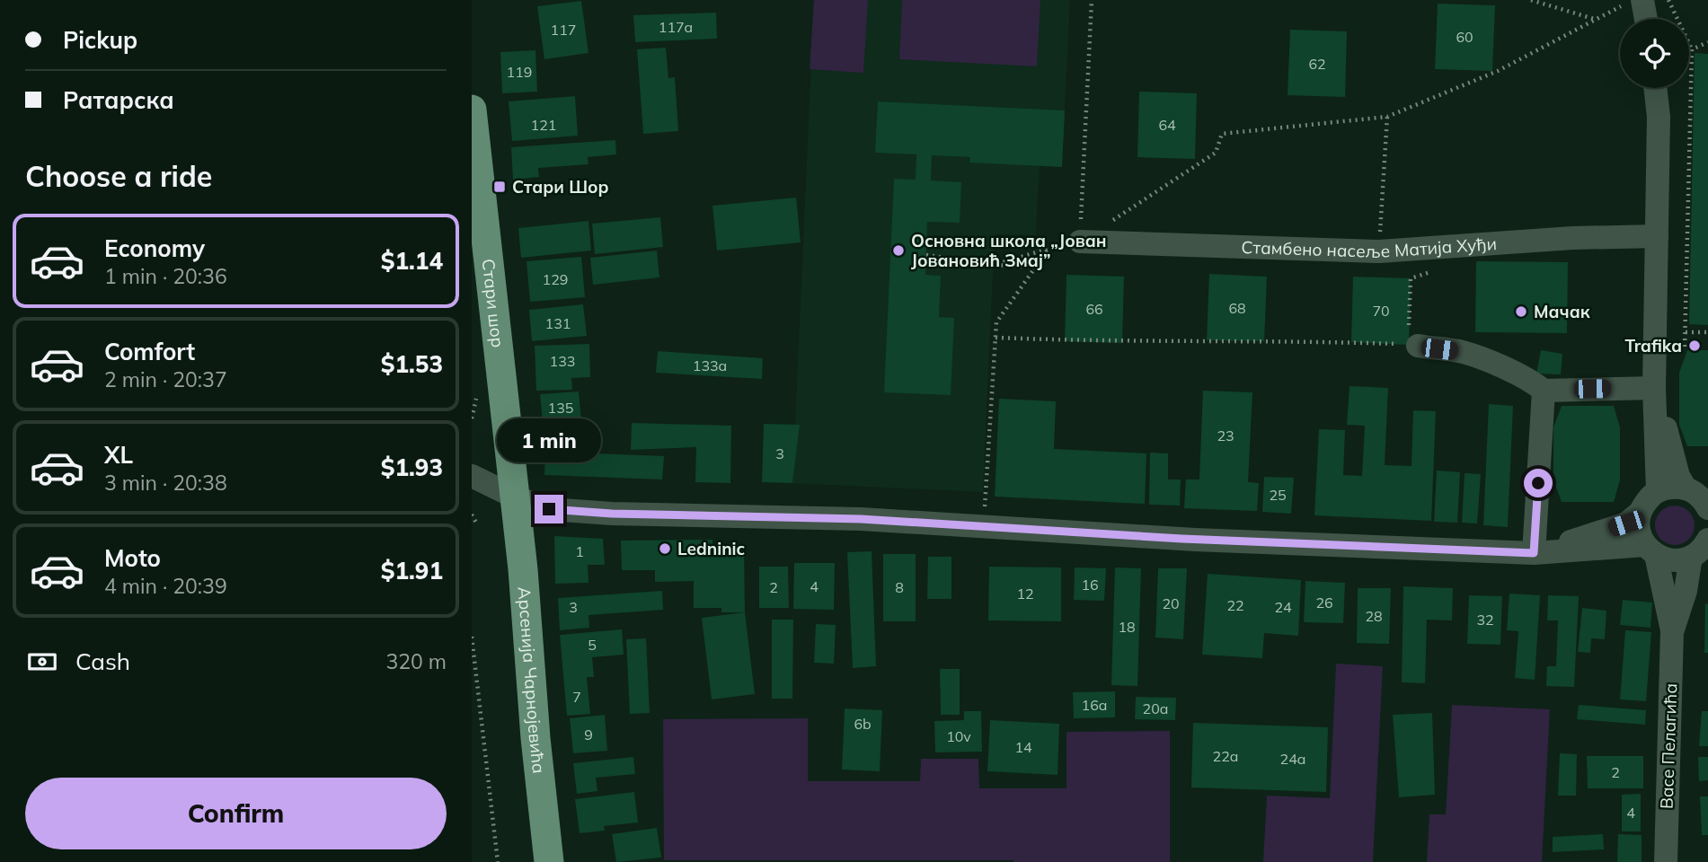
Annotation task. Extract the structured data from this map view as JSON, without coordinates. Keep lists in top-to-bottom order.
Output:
{
  "streets": {
    "main road": ["Стари шор", "Арсенија Чарнојевића"],
    "street": ["Стамбено насеље Матија Хуђи", "Васе Пелагића"]
  },
  "crossings": [
    ["Стари шор", "Арсенија Чарнојевића"]
  ],
  "places": {
    "transit": ["Стари Шор"],
    "other": [
      "Основна школа „Јован Јовановић Змај”",
      "Мачак",
      "Trafika",
      "Ledninic"
    ]
  },
  "house_numbers": [
    "117a",
    "117",
    "60",
    "62",
    "119",
    "121",
    "64",
    "129",
    "68",
    "66",
    "70",
    "131",
    "133",
    "133a",
    "135",
    "23",
    "3",
    "25",
    "1",
    "16",
    "4",
    "2",
    "8",
    "12",
    "26",
    "20",
    "22",
    "3",
    "24",
    "28",
    "32",
    "18",
    "5",
    "7",
    "16a",
    "20a",
    "6b",
    "9",
    "10v",
    "14",
    "22a",
    "24a",
    "2",
    "4"
  ],
  "page": {
    "banner": ["Pickup", "Ратарска"],
    "heading": "Choose a ride",
    "list": [
      {
        "name": "Economy",
        "note": "1 min · 20:36",
        "value": "$1.14"
      },
      {
        "name": "Comfort",
        "note": "2 min · 20:37",
        "value": "$1.53"
      },
      {
        "name": "XL",
        "note": "3 min · 20:38",
        "value": "$1.93"
      },
      {
        "name": "Moto",
        "note": "4 min · 20:39",
        "value": "$1.91"
      }
    ],
    "bubble": "1 min",
    "pay": ["Cash", "320 m"],
    "buttons": "Confirm"
  }
}
